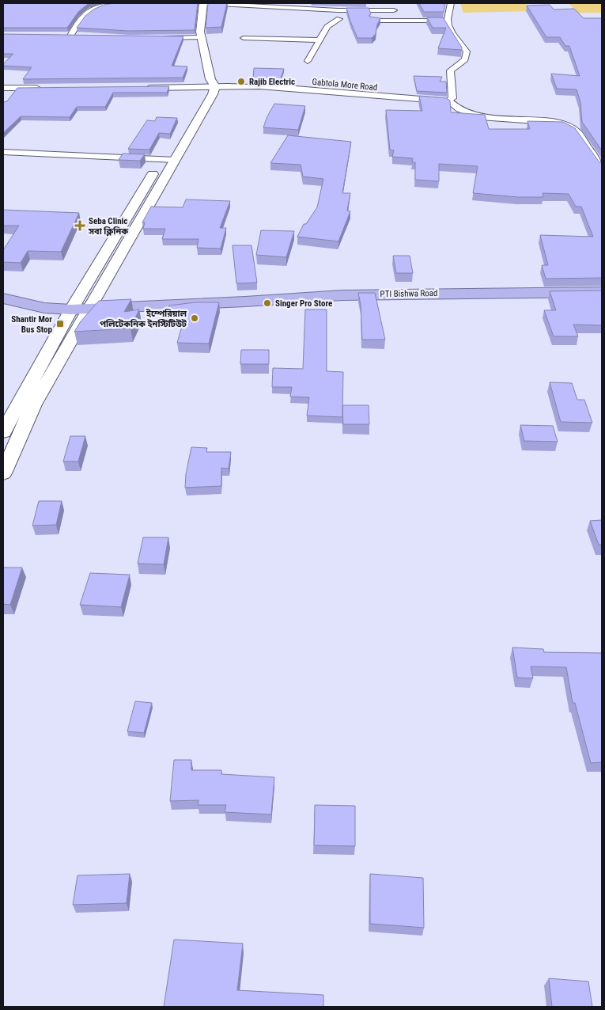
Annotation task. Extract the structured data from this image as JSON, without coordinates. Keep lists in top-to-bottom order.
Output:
{
  "streets": {
    "highway": ["PTI Bishwa Road"],
    "street": ["Gabtola More Road"]
  },
  "places": {
    "other": ["Rajib Electric", "Singer Pro Store", "ইম্পেরিয়াল পলিটেকনিক ইনস্টিটিউট"],
    "health": ["Seba Clinic সবা ক্লিনিক"],
    "transit": ["Shantir Mor Bus Stop"]
  }
}
